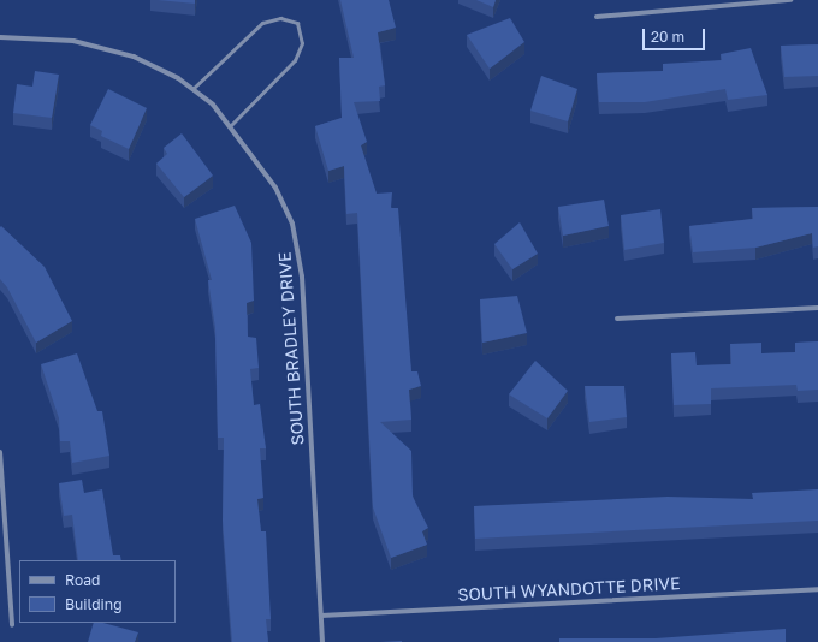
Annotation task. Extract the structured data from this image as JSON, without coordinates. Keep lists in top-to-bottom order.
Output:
{
  "streets": {
    "street": ["SOUTH BRADLEY DRIVE", "SOUTH WYANDOTTE DRIVE"]
  },
  "crossings": [
    ["SOUTH BRADLEY DRIVE", "SOUTH WYANDOTTE DRIVE"]
  ],
  "legend": ["Road", "Building"],
  "scale_bar": "20 m"
}
